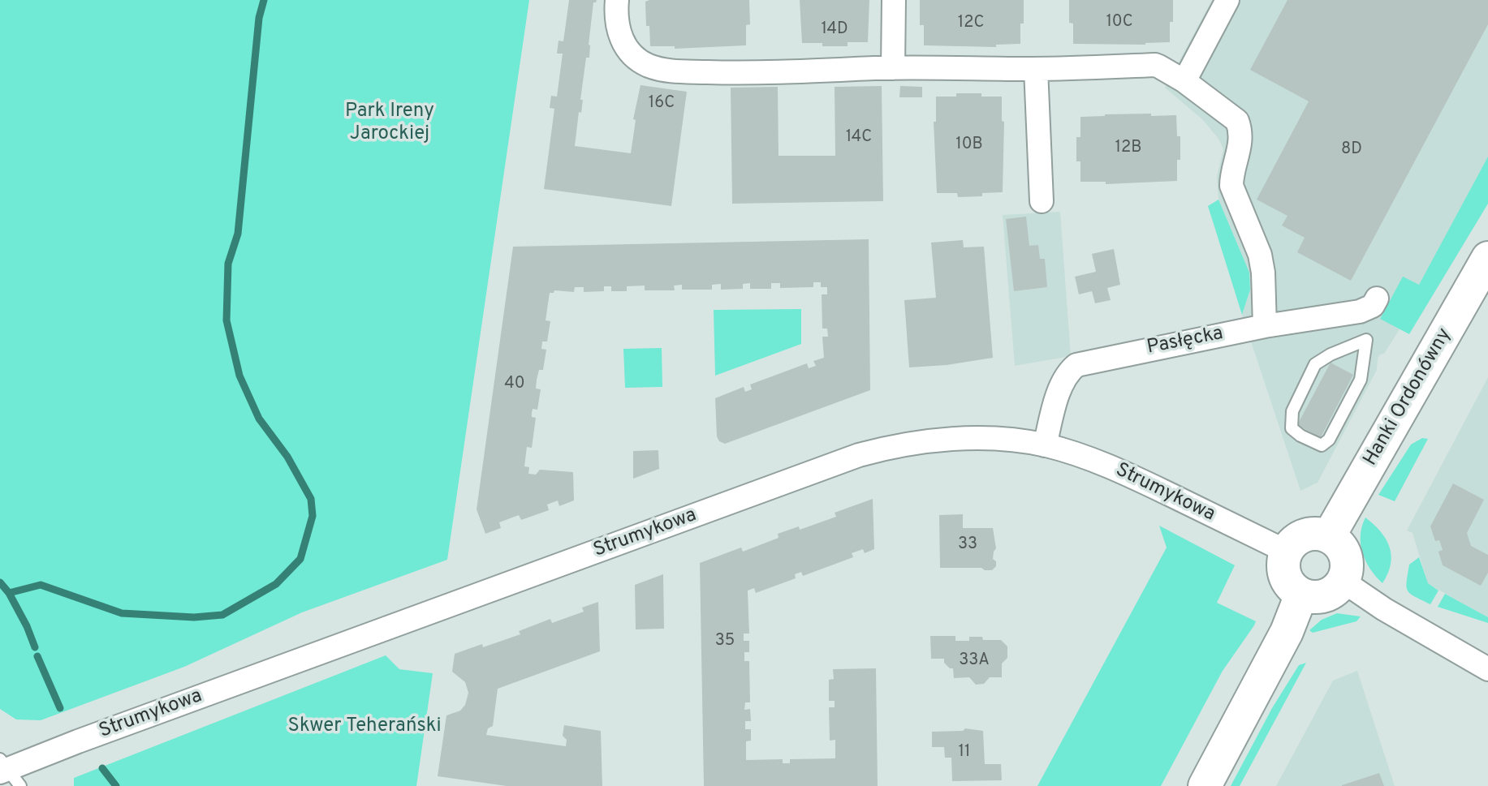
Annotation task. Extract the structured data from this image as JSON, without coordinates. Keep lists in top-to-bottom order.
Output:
{
  "streets": {
    "street": ["Pasłęcka", "Hanki Ordonówny", "Strumykowa"]
  },
  "crossings": [
    ["Pasłęcka", "Strumykowa"],
    ["Hanki Ordonówny", "Strumykowa"]
  ],
  "parks": ["Park Ireny Jarockiej", "Skwer Teherański"],
  "house_numbers": [
    "10C",
    "12C",
    "14D",
    "16C",
    "14C",
    "10B",
    "12B",
    "8D",
    "40",
    "33",
    "35",
    "33A",
    "11"
  ]
}
